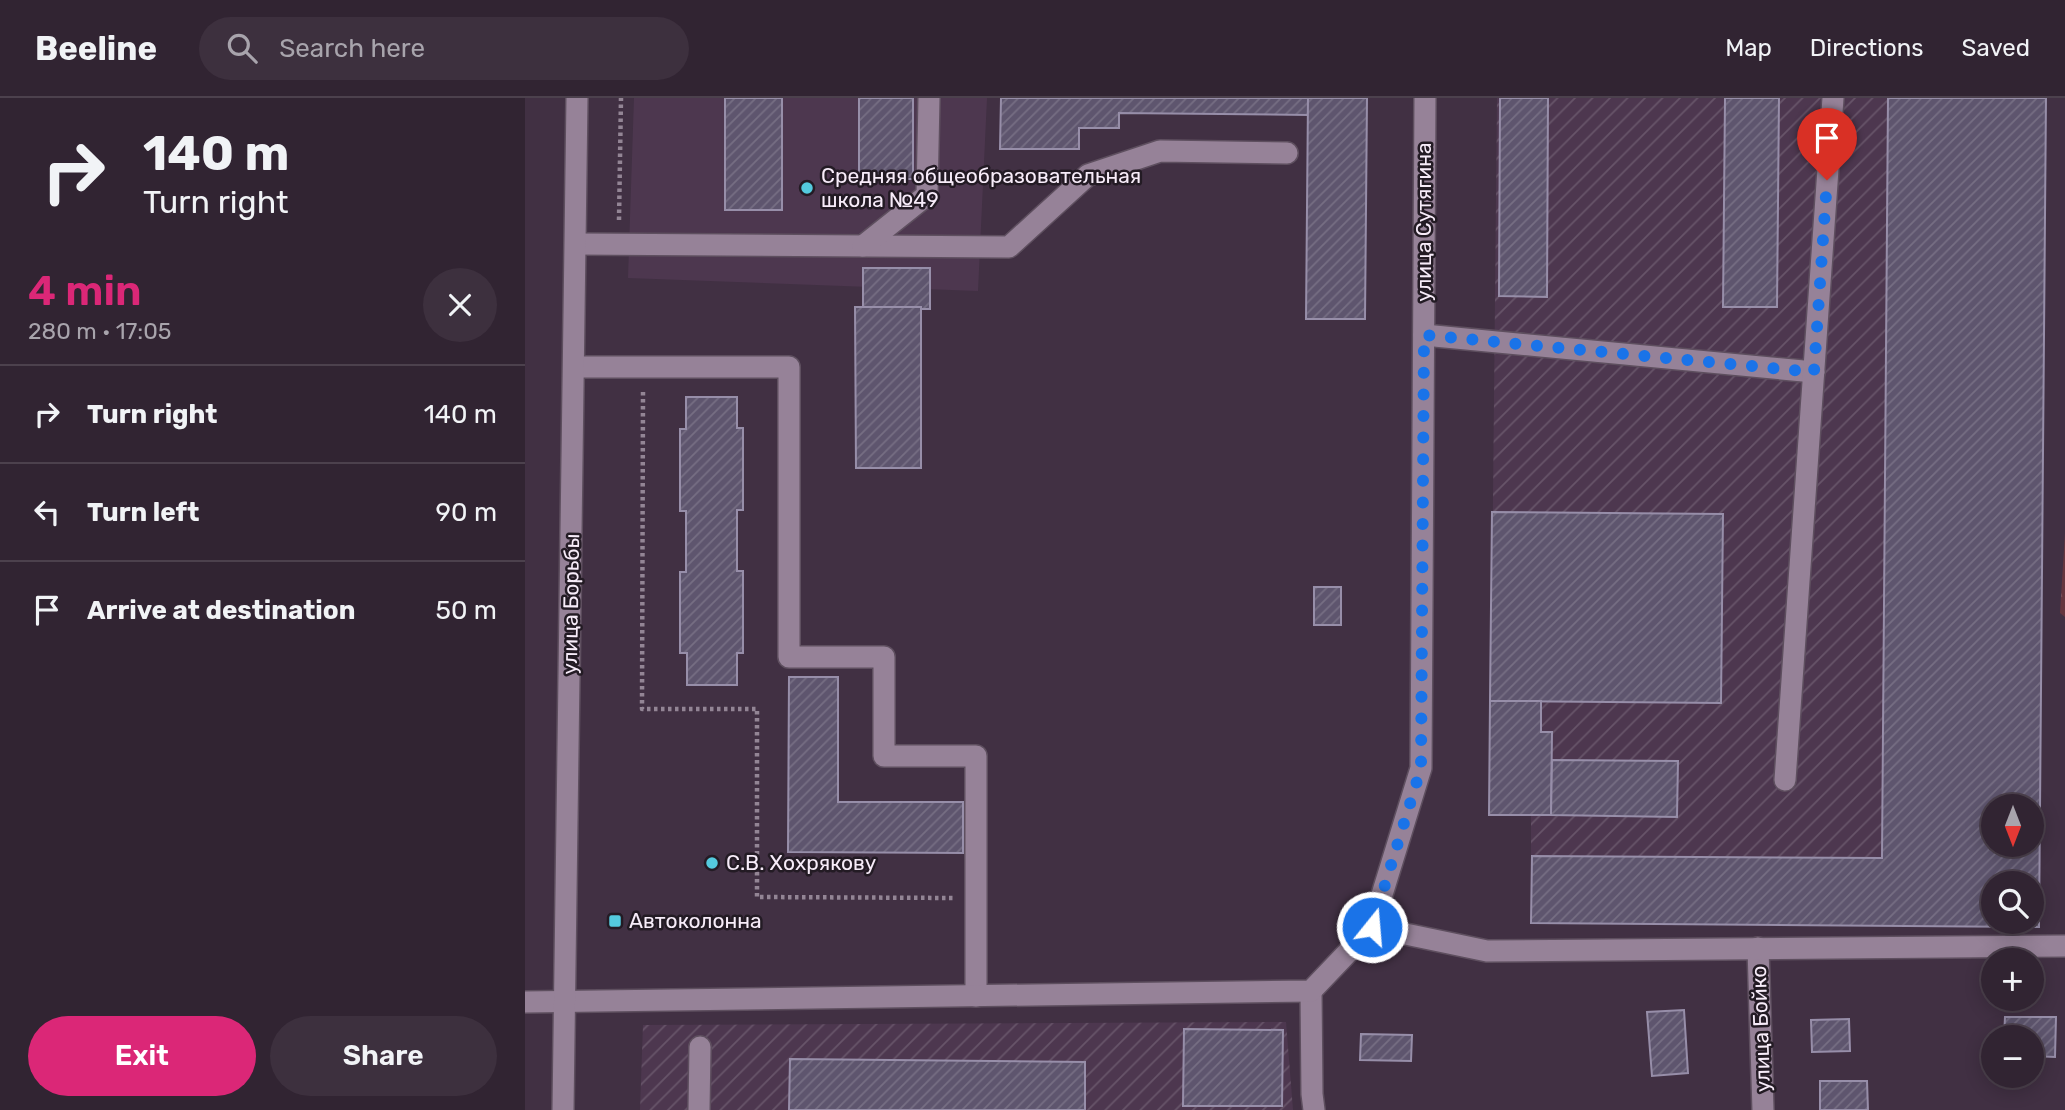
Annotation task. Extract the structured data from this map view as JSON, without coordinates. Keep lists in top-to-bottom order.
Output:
{
  "streets": {
    "street": ["улица Сутягина", "улица Борьбы", "улица Бойко"]
  },
  "places": {
    "other": ["Средняя общеобразовательная школа №49", "С.В. Хохрякову"],
    "transit": ["Автоколонна"]
  },
  "north": "bottom",
  "page": {
    "header": "Beeline",
    "search": "Search here",
    "nav": ["Map", "Directions", "Saved"],
    "turn": ["140 m", "Turn right"],
    "heading": ["4 min", "280 m · 17:05"],
    "list": [
      {
        "name": "Turn right",
        "value": "140 m"
      },
      {
        "name": "Turn left",
        "value": "90 m"
      },
      {
        "name": "Arrive at destination",
        "value": "50 m"
      }
    ],
    "map_buttons": ["+", "−"],
    "buttons": ["Exit", "Share"]
  }
}
